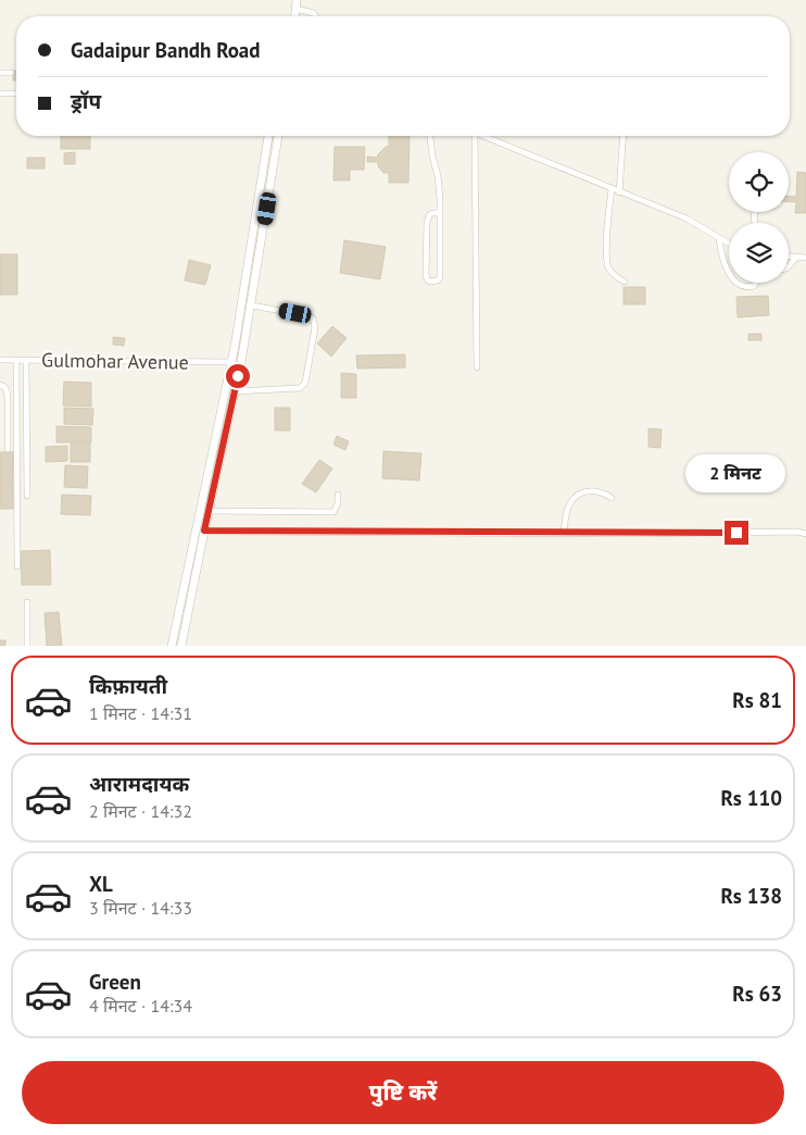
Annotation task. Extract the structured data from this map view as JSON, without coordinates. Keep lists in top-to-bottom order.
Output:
{
  "streets": {
    "street": ["Gulmohar Avenue"]
  },
  "page": {
    "banner": ["Gadaipur Bandh Road", "ड्रॉप"],
    "bubble": "2 मिनट",
    "list": [
      {
        "name": "किफ़ायती",
        "note": "1 मिनट · 14:31",
        "value": "Rs 81"
      },
      {
        "name": "आरामदायक",
        "note": "2 मिनट · 14:32",
        "value": "Rs 110"
      },
      {
        "name": "XL",
        "note": "3 मिनट · 14:33",
        "value": "Rs 138"
      },
      {
        "name": "Green",
        "note": "4 मिनट · 14:34",
        "value": "Rs 63"
      }
    ],
    "buttons": "पुष्टि करें"
  }
}
